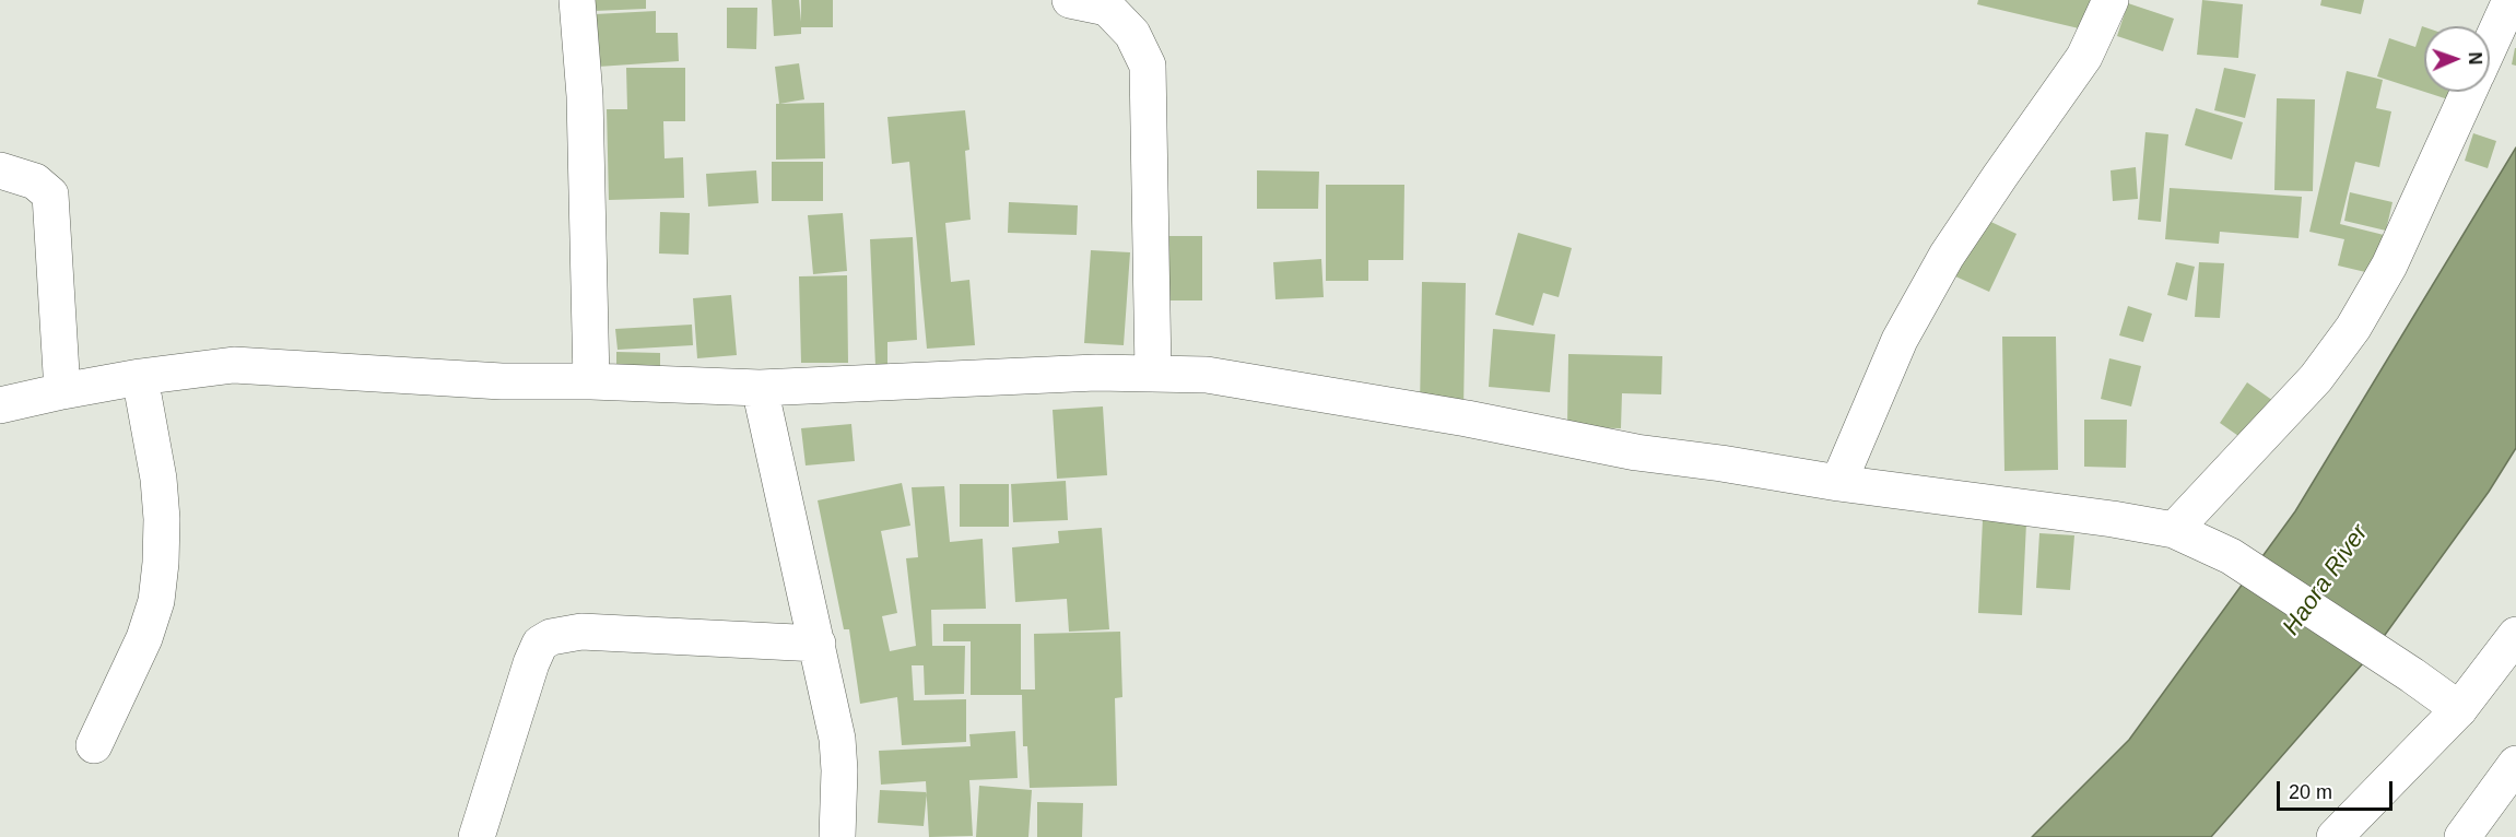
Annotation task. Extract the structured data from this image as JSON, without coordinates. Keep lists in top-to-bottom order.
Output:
{
  "water": ["Haora River"],
  "scale_bar": "20 m",
  "north": "right"
}
